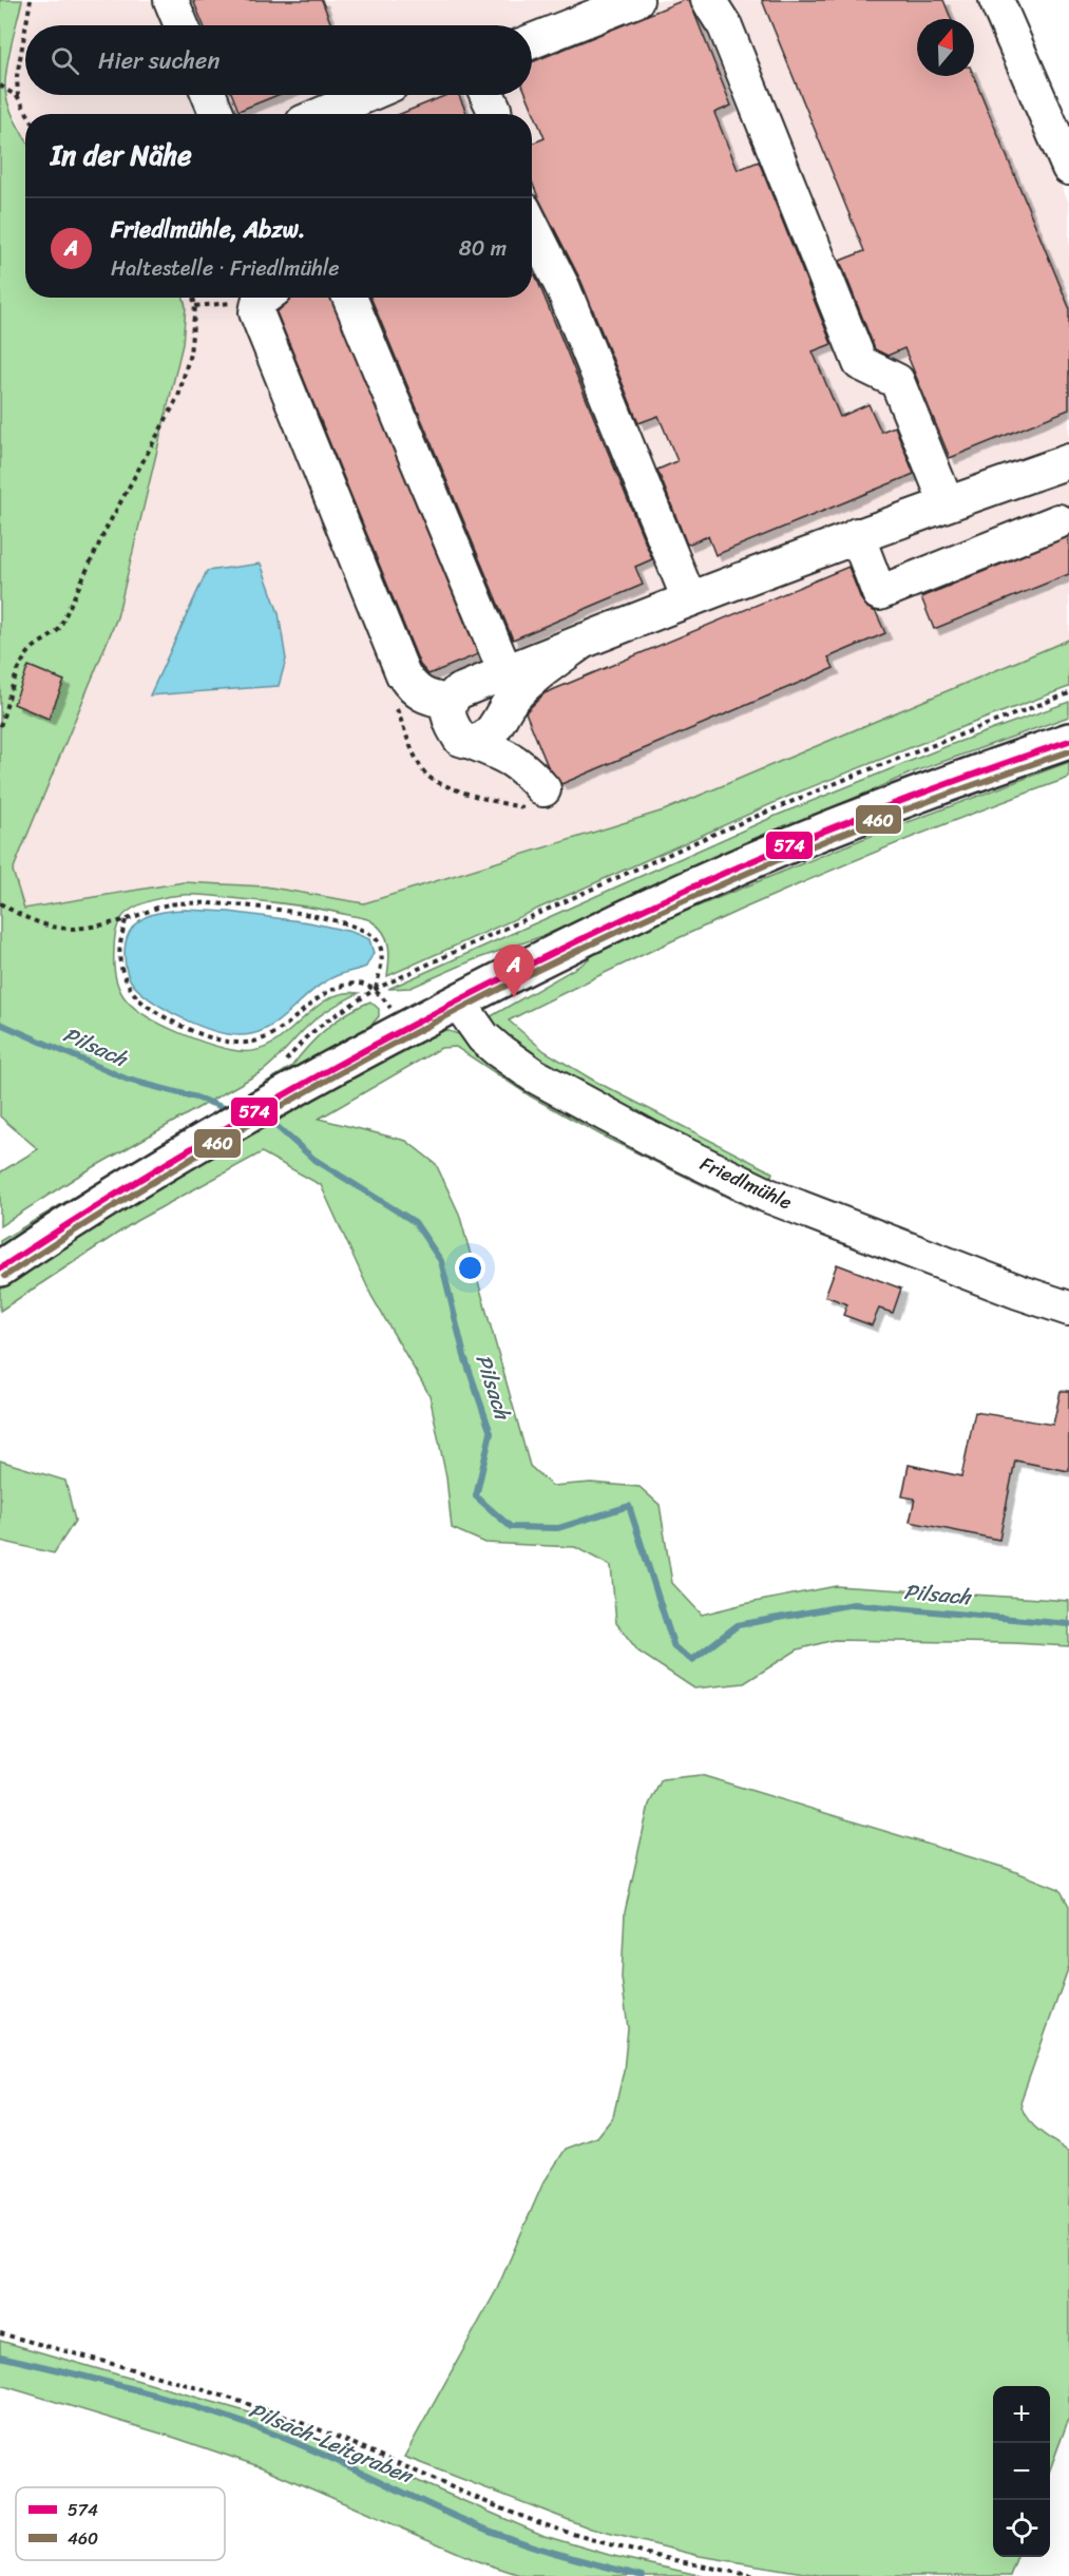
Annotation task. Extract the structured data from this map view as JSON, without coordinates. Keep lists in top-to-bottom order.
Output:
{
  "streets": {
    "street": ["Friedlmühle"]
  },
  "water": ["Pilsach", "Pilsach-Leitgraben"],
  "lines": ["transit line 574", "transit line 460"],
  "legend": ["574", "460"],
  "north": "top",
  "page": {
    "search": "Hier suchen",
    "heading": "In der Nähe",
    "list": [
      {
        "mark": "A",
        "name": "Friedlmühle, Abzw.",
        "note": "Haltestelle · Friedlmühle",
        "value": "80 m"
      }
    ],
    "pins": "A",
    "map_buttons": ["+", "−"]
  }
}
